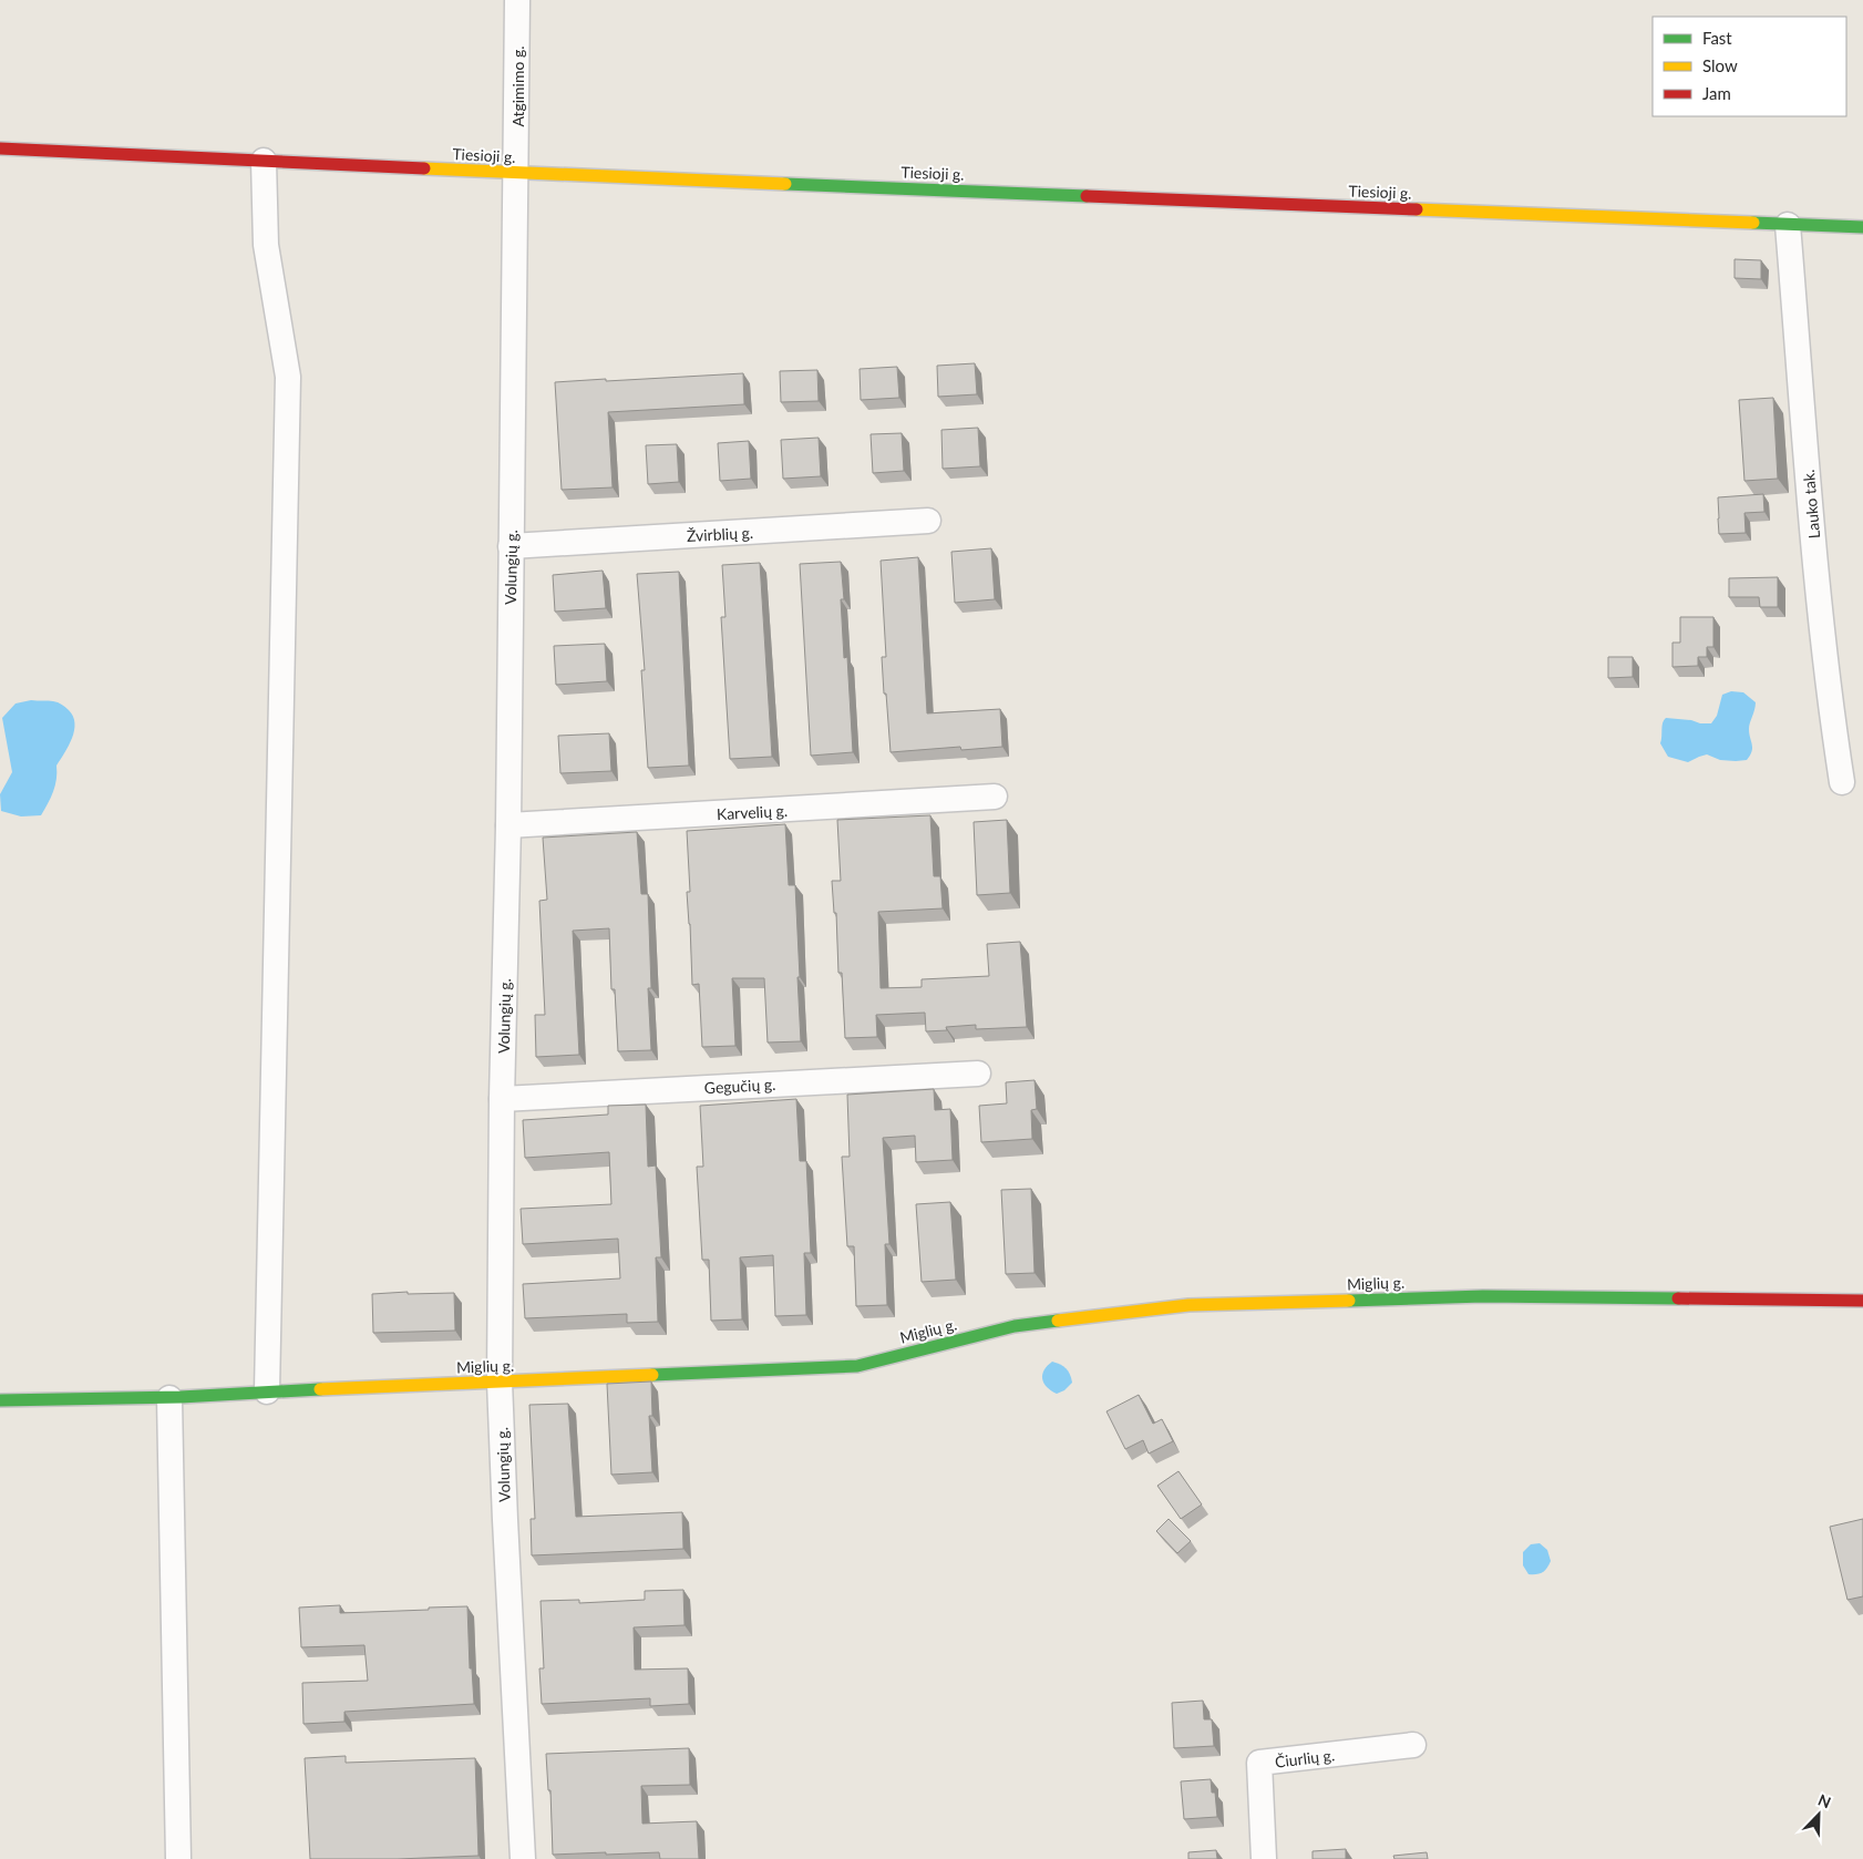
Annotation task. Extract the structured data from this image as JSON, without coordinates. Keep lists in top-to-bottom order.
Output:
{
  "streets": {
    "street": [
      "Atgimimo g.",
      "Tiesioji g.",
      "Lauko tak.",
      "Žvirblių g.",
      "Volungių g.",
      "Karvelių g.",
      "Gegučių g.",
      "Miglių g.",
      "Čiurlių g."
    ]
  },
  "crossings": [
    ["Atgimimo g.", "Tiesioji g."],
    ["Atgimimo g.", "Volungių g."],
    ["Tiesioji g.", "Lauko tak."],
    ["Tiesioji g.", "Volungių g."],
    ["Žvirblių g.", "Volungių g."],
    ["Volungių g.", "Karvelių g."],
    ["Volungių g.", "Gegučių g."],
    ["Volungių g.", "Miglių g."]
  ],
  "legend": ["Fast", "Slow", "Jam"],
  "north": "top right"
}
